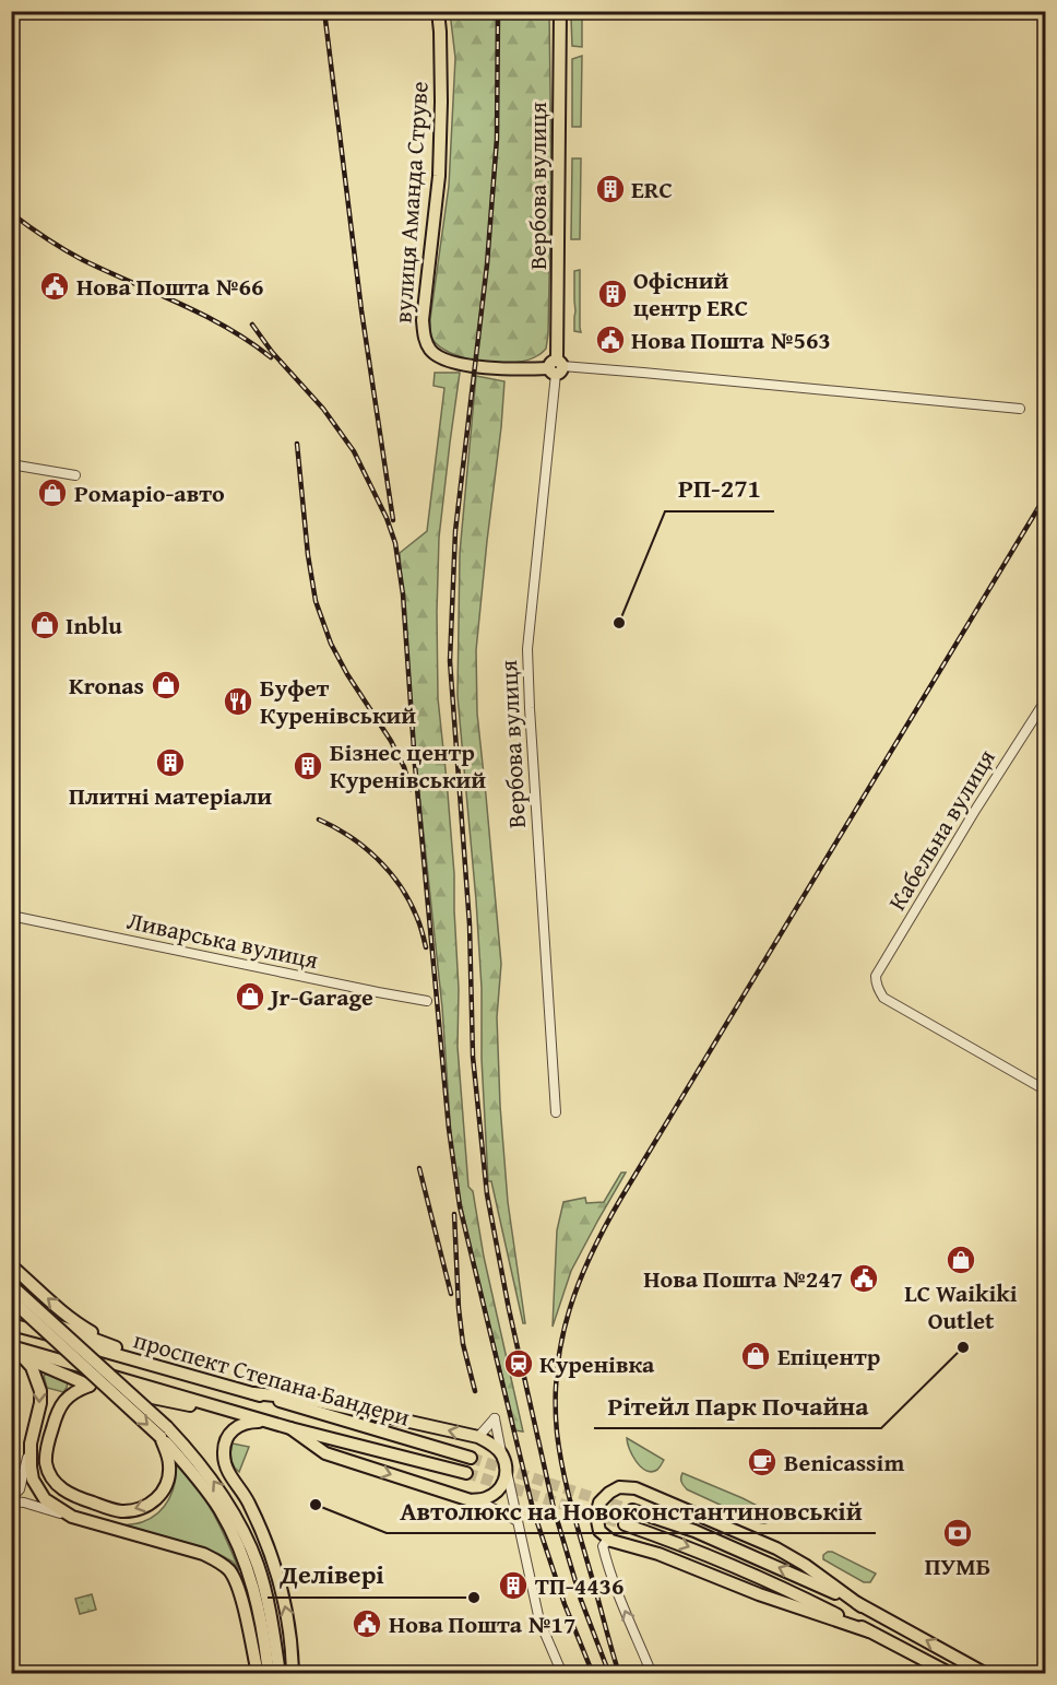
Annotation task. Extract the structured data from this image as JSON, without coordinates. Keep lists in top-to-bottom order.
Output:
{
  "streets": {
    "main road": ["Вербова вулиця", "вулиця Аманда Струве", "проспект Степана Бандери"],
    "street": ["Кабельна вулиця", "Ливарська вулиця"]
  },
  "crossings": [
    ["Вербова вулиця", "вулиця Аманда Струве"]
  ],
  "places": {
    "building": [
      "ERC",
      "Офісний центр ERC",
      "Плитні матеріали",
      "Бізнес центр Куренівський",
      "ТП-4436"
    ],
    "public building": [
      "Нова Пошта №66",
      "Нова Пошта №563",
      "Нова Пошта №247",
      "Нова Пошта №17"
    ],
    "shop": [
      "Ромаріо-авто",
      "Inblu",
      "Kronas",
      "Jr-Garage",
      "LC Waikiki Outlet",
      "Епіцентр"
    ],
    "other": [
      "РП-271",
      "Рітейл Парк Почайна",
      "Автолюкс на Новоконстантиновській",
      "Делівері"
    ],
    "restaurant": ["Буфет Куренівський"],
    "station": ["Куренівка"],
    "cafe": ["Benicassim"],
    "bank": ["ПУМБ"]
  }
}
